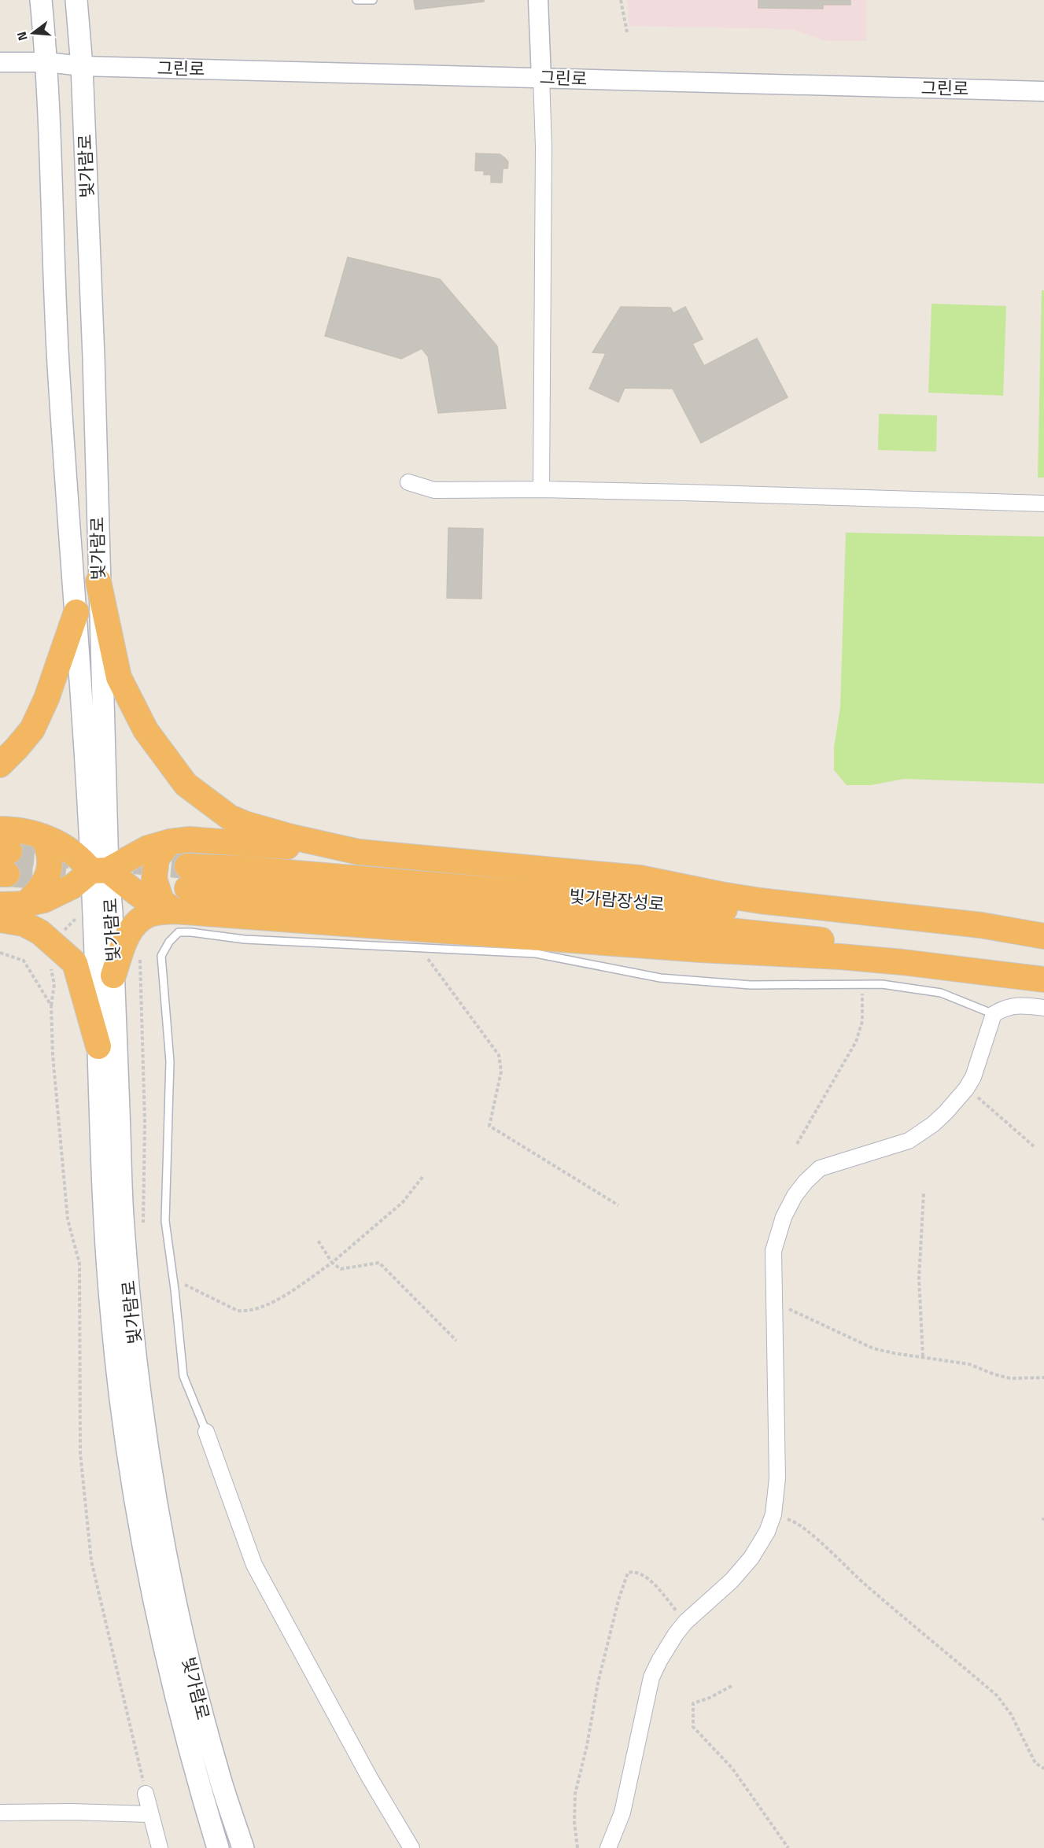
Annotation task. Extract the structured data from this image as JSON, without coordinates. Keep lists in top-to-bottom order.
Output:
{
  "streets": {
    "highway": ["빛가람장성로"],
    "main road": ["빛가람로"],
    "street": ["그린로"]
  },
  "crossings": [
    ["그린로", "빛가람로"]
  ],
  "north": "left"
}
